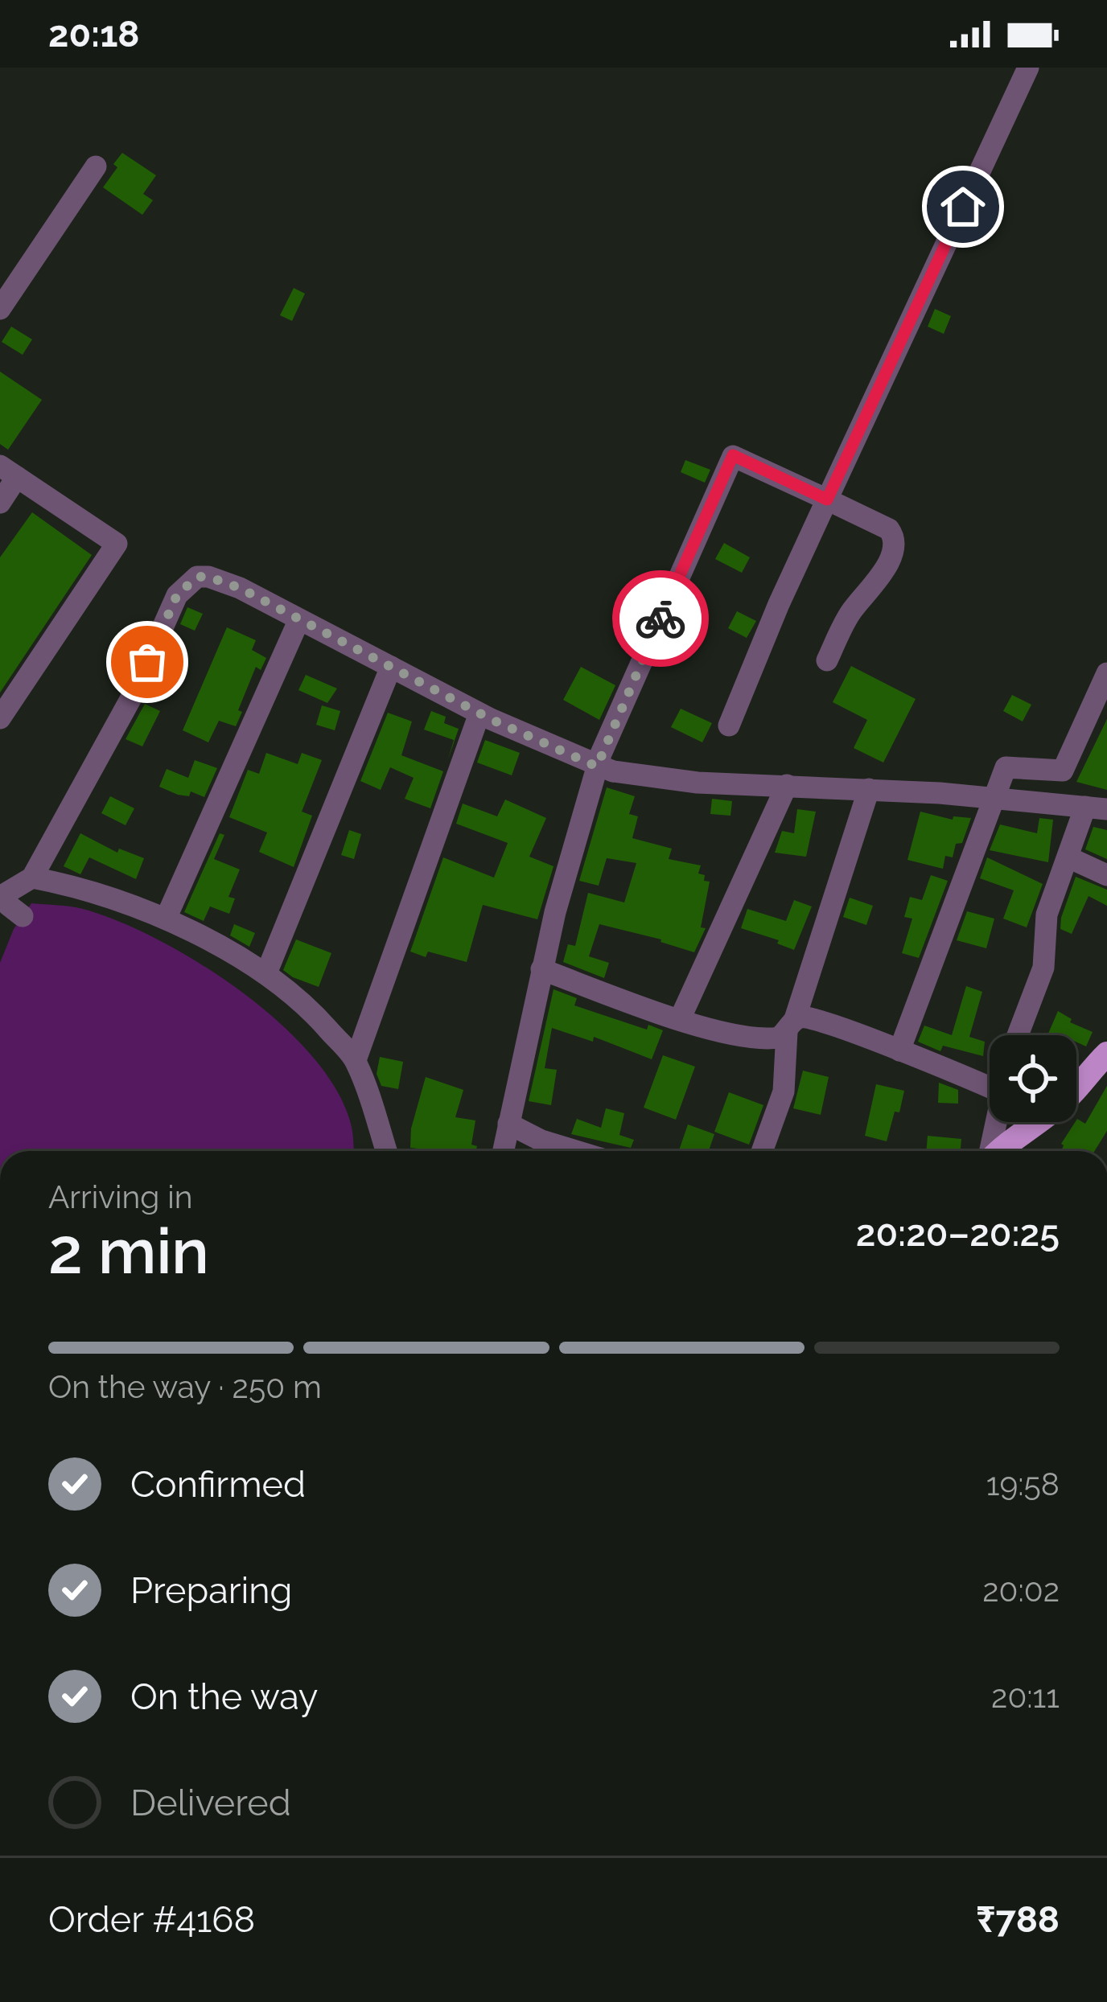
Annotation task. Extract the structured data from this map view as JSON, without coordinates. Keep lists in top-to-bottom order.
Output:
{
  "page": {
    "status": "20:18",
    "heading": ["2 min", "Arriving in", "20:20–20:25"],
    "panel": ["Order #4168", "₹788"],
    "bar": "On the way · 250 m",
    "list": [
      ["Confirmed", "19:58"],
      ["Preparing", "20:02"],
      ["On the way", "20:11"],
      "Delivered"
    ]
  }
}
